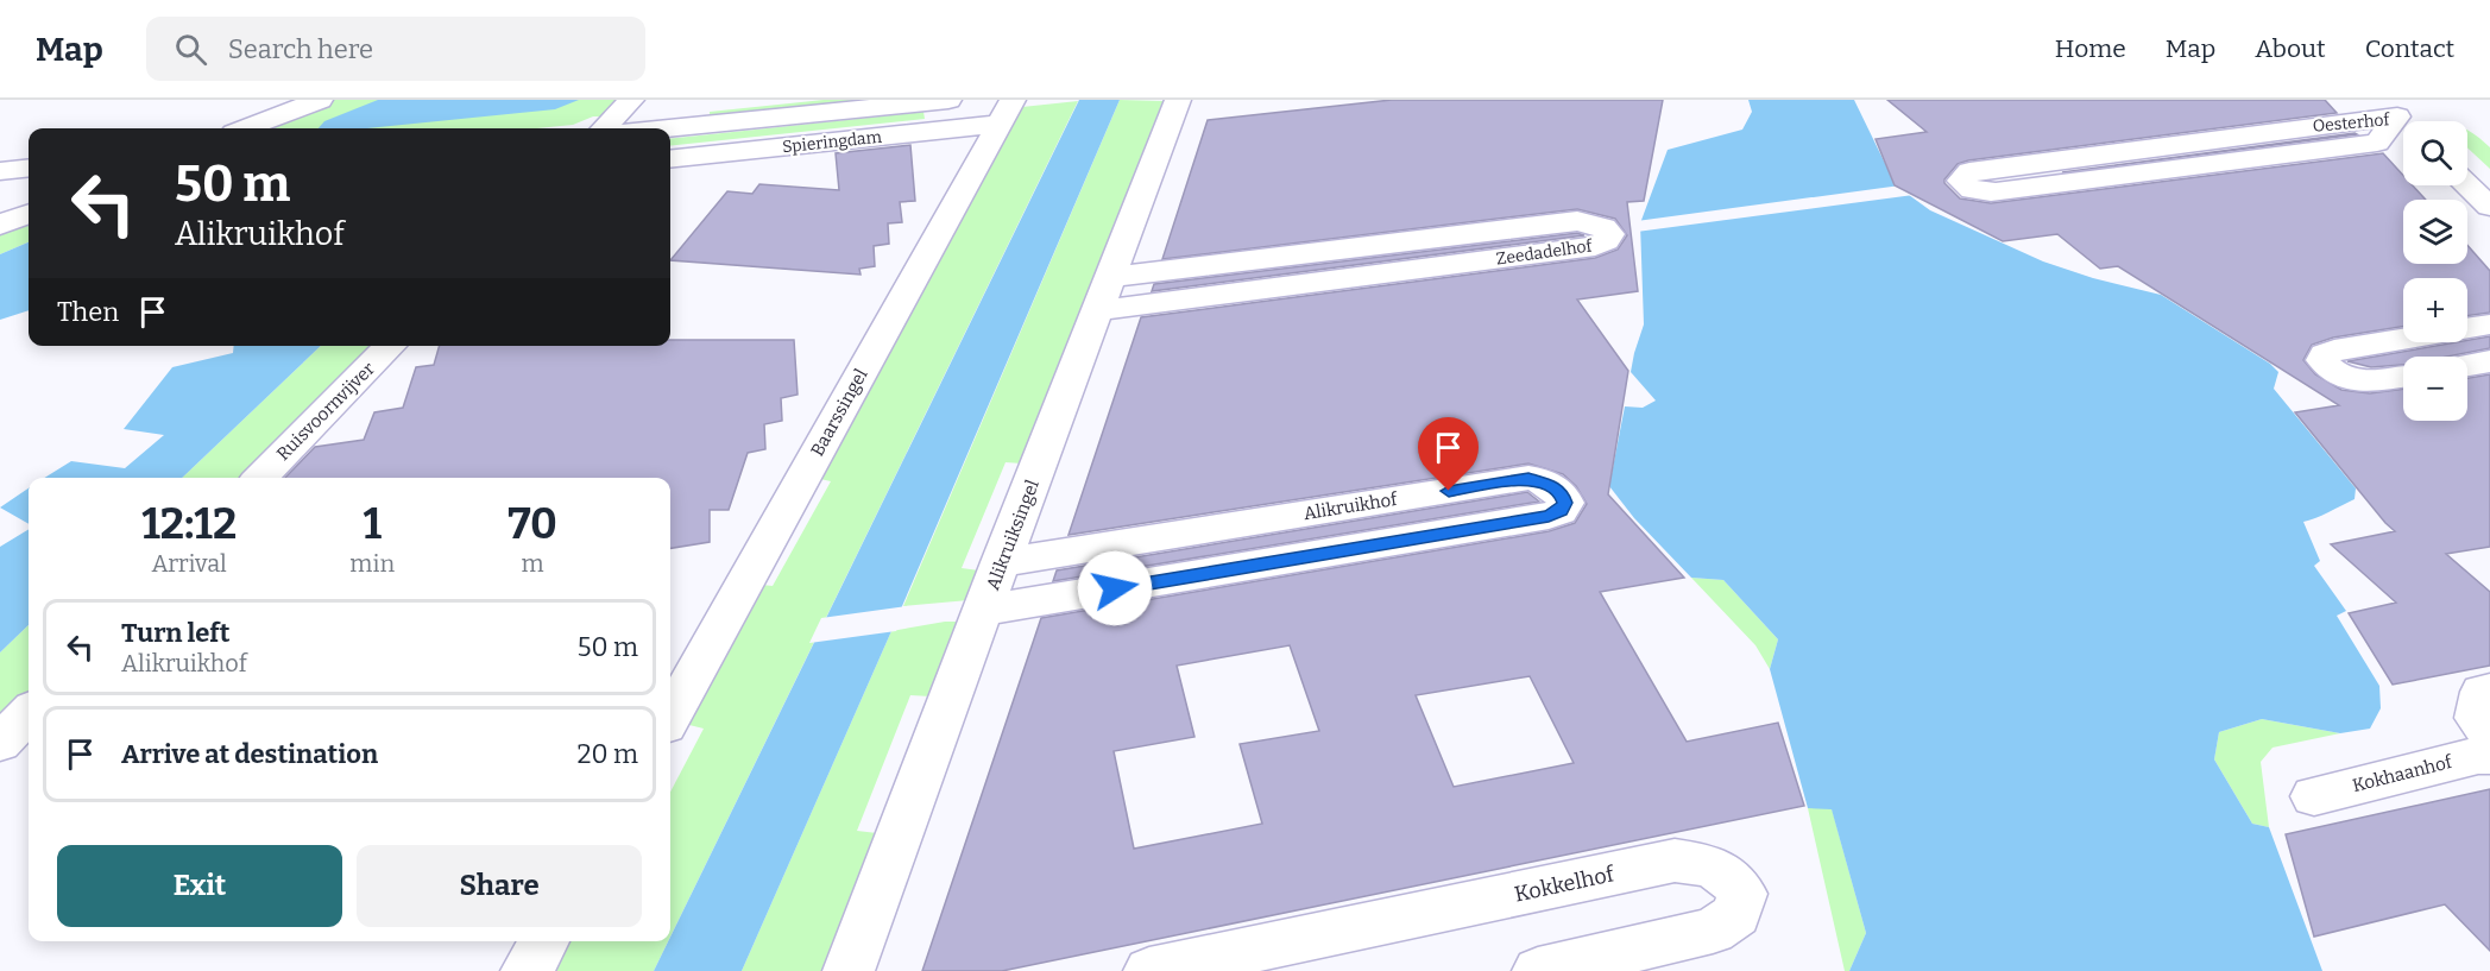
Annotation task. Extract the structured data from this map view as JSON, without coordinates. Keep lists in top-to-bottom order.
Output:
{
  "streets": {
    "street": [
      "Oesterhof",
      "Spieringdam",
      "Zeedadelhof",
      "Ruisvoornvijver",
      "Baarssingel",
      "Alikruikhof",
      "Alikruiksingel",
      "Kokhaanhof",
      "Kokkelhof"
    ]
  },
  "crossings": [
    ["Spieringdam", "Baarssingel"],
    ["Zeedadelhof", "Alikruiksingel"],
    ["Alikruikhof", "Alikruiksingel"]
  ],
  "page": {
    "header": "Map",
    "search": "Search here",
    "nav": [
      "Home",
      "Map",
      "About",
      "Contact"
    ],
    "map_buttons": ["+", "−"],
    "turn": ["50 m", "Alikruikhof"],
    "then": "Then",
    "eta": [
      "12:12",
      "Arrival",
      "1",
      "min",
      "70",
      "m"
    ],
    "list": [
      {
        "name": "Turn left",
        "note": "Alikruikhof",
        "value": "50 m"
      },
      {
        "name": "Arrive at destination",
        "value": "20 m"
      }
    ],
    "buttons": ["Exit", "Share"]
  }
}
